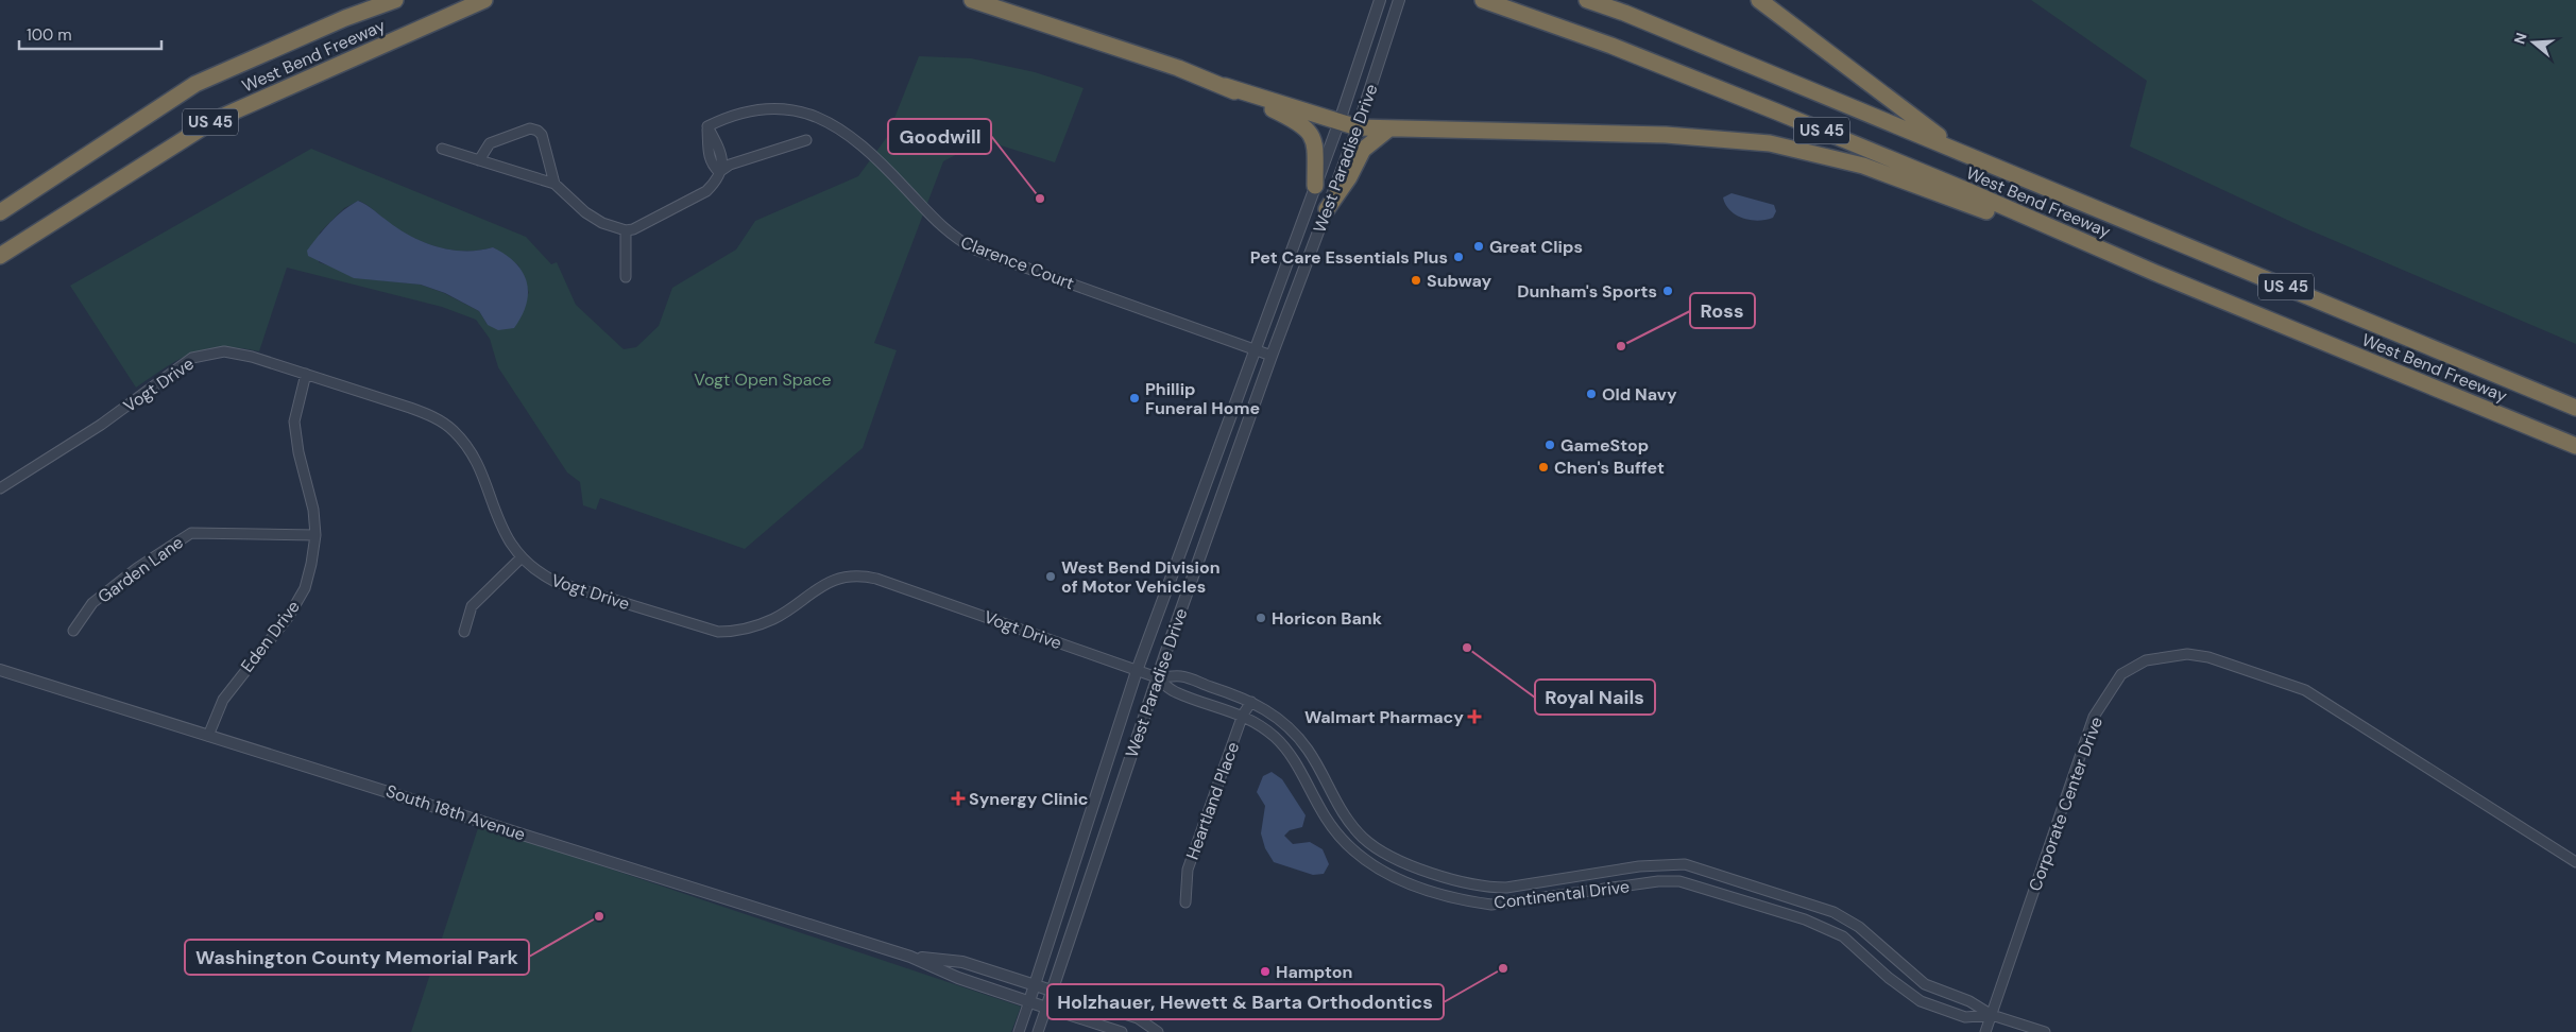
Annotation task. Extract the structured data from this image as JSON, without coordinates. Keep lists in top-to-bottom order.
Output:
{
  "streets": {
    "highway": ["West Bend Freeway", "US 45"],
    "street": [
      "West Paradise Drive",
      "Clarence Court",
      "Vogt Drive",
      "Garden Lane",
      "Eden Drive",
      "Heartland Place",
      "Corporate Center Drive",
      "South 18th Avenue",
      "Continental Drive"
    ]
  },
  "crossings": [
    ["West Paradise Drive", "Clarence Court"],
    ["West Paradise Drive", "Vogt Drive"],
    ["West Paradise Drive", "South 18th Avenue"],
    ["West Paradise Drive", "Continental Drive"],
    ["Vogt Drive", "Eden Drive"],
    ["Vogt Drive", "Continental Drive"],
    ["Garden Lane", "Eden Drive"],
    ["Eden Drive", "South 18th Avenue"],
    ["Heartland Place", "Continental Drive"],
    ["Corporate Center Drive", "Continental Drive"]
  ],
  "parks": ["Vogt Open Space"],
  "places": {
    "other": [
      "Goodwill",
      "Great Clips",
      "Pet Care Essentials Plus",
      "Subway",
      "Dunham's Sports",
      "Ross",
      "Old Navy",
      "Phillip Funeral Home",
      "GameStop",
      "Chen's Buffet",
      "West Bend Division of Motor Vehicles",
      "Horicon Bank",
      "Royal Nails",
      "Washington County Memorial Park",
      "Holzhauer, Hewett & Barta Orthodontics",
      "Hampton"
    ],
    "health": ["Walmart Pharmacy", "Synergy Clinic"]
  },
  "scale_bar": "100 m",
  "north": "left"
}
